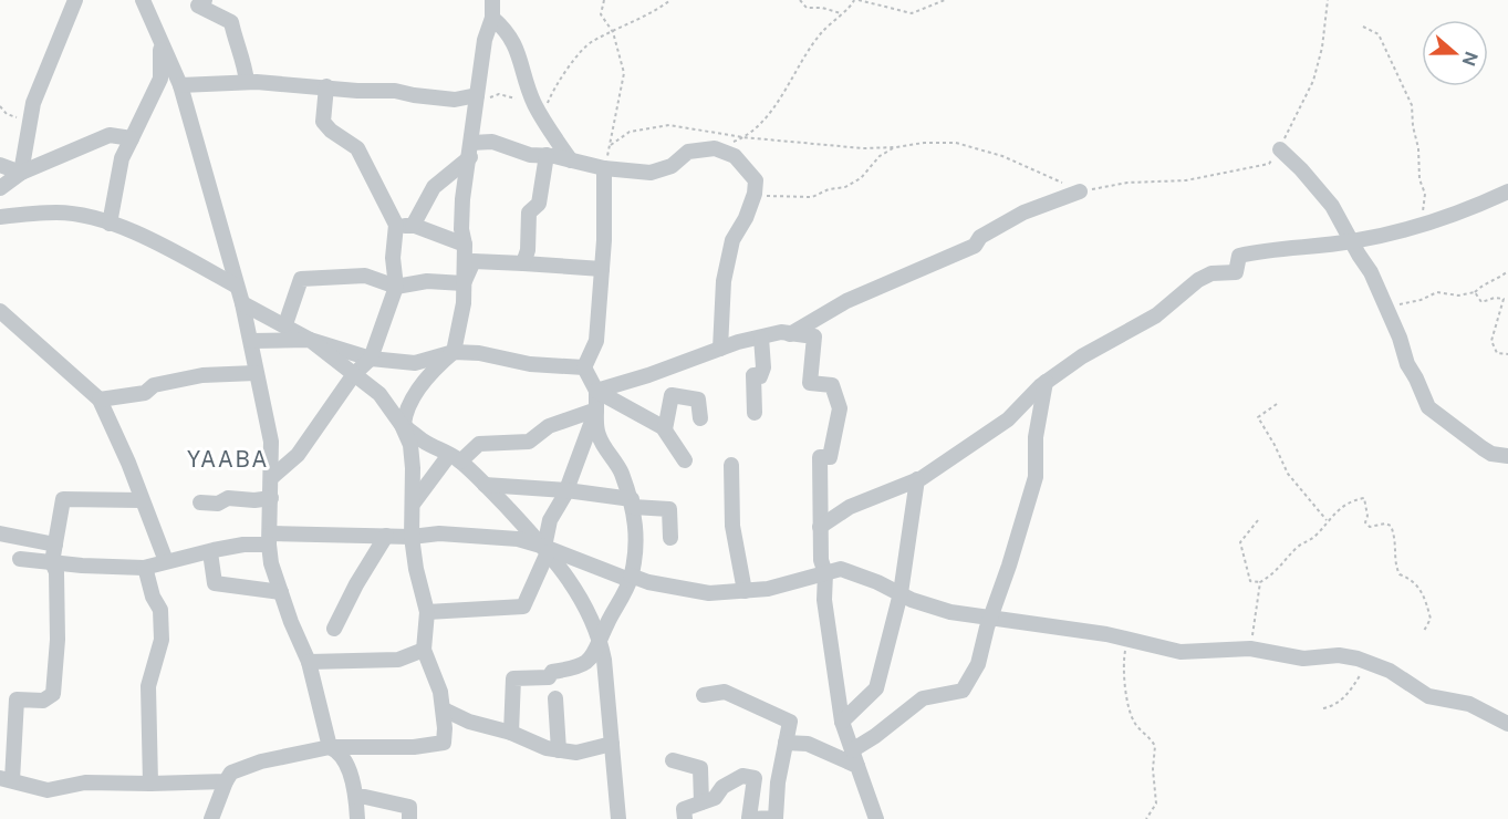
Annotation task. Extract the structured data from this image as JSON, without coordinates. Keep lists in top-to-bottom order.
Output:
{
  "districts": ["YAABA"],
  "north": "right"
}
